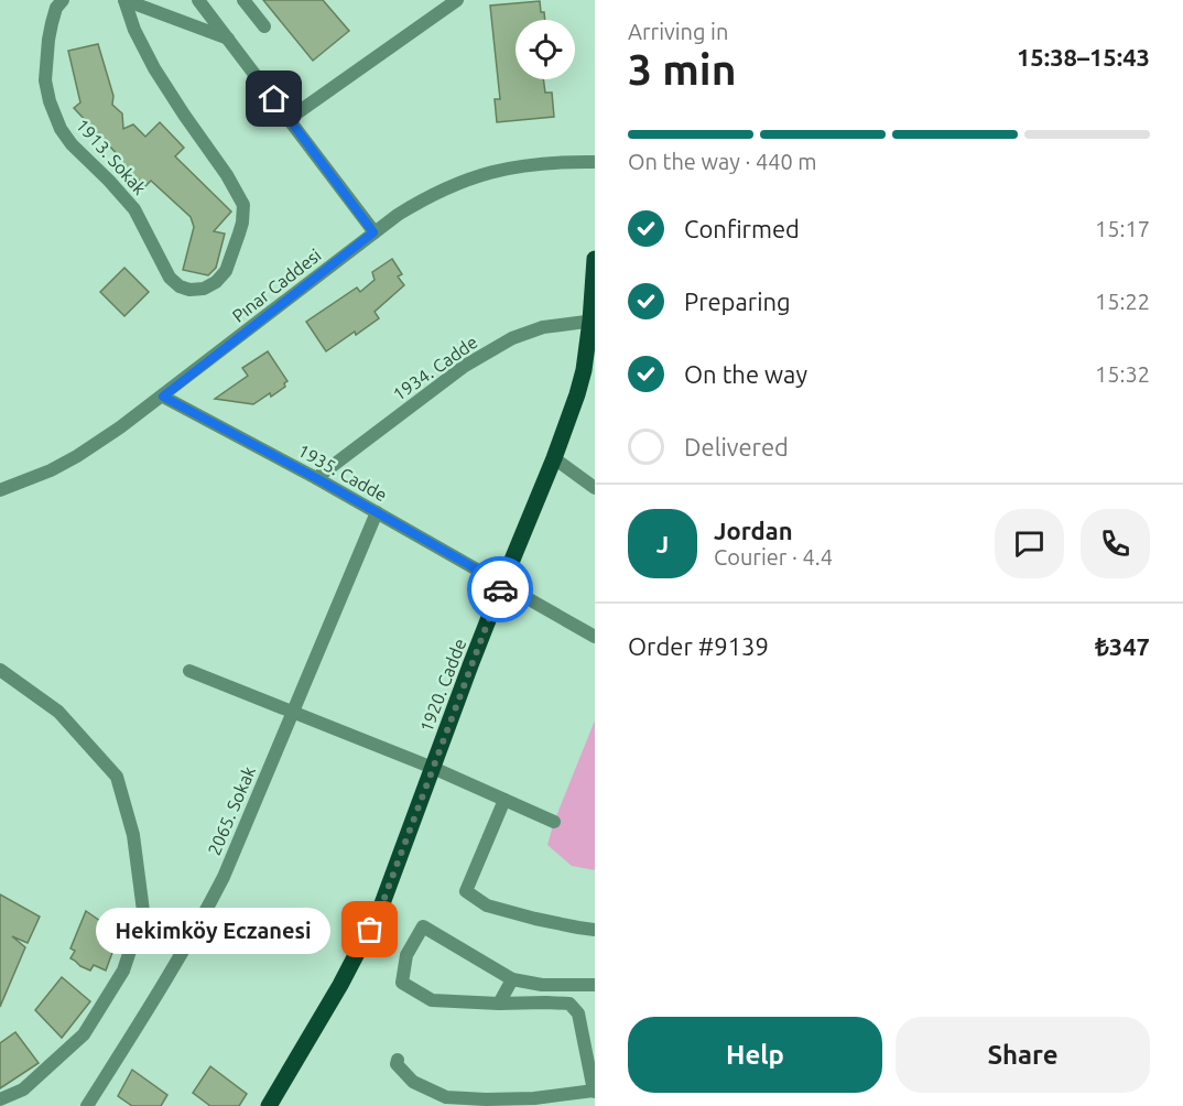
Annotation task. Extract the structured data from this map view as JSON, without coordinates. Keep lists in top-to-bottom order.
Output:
{
  "streets": {
    "main road": ["1920. Cadde"],
    "street": [
      "1913. Sokak",
      "Pınar Caddesi",
      "1934. Cadde",
      "1935. Cadde",
      "2065. Sokak"
    ]
  },
  "crossings": [
    ["Pınar Caddesi", "1935. Cadde"],
    ["1934. Cadde", "1935. Cadde"],
    ["1934. Cadde", "1920. Cadde"],
    ["1935. Cadde", "1920. Cadde"],
    ["1935. Cadde", "2065. Sokak"]
  ],
  "places": ["Hekimköy Eczanesi"],
  "page": {
    "heading": ["3 min", "Arriving in", "15:38–15:43"],
    "panel": [
      "Jordan",
      "Courier · 4.4",
      "Order #9139",
      "₺347"
    ],
    "bar": "On the way · 440 m",
    "list": [
      ["Confirmed", "15:17"],
      ["Preparing", "15:22"],
      ["On the way", "15:32"],
      "Delivered"
    ],
    "round": "J",
    "bubble": "Hekimköy Eczanesi",
    "buttons": ["Help", "Share"]
  }
}
